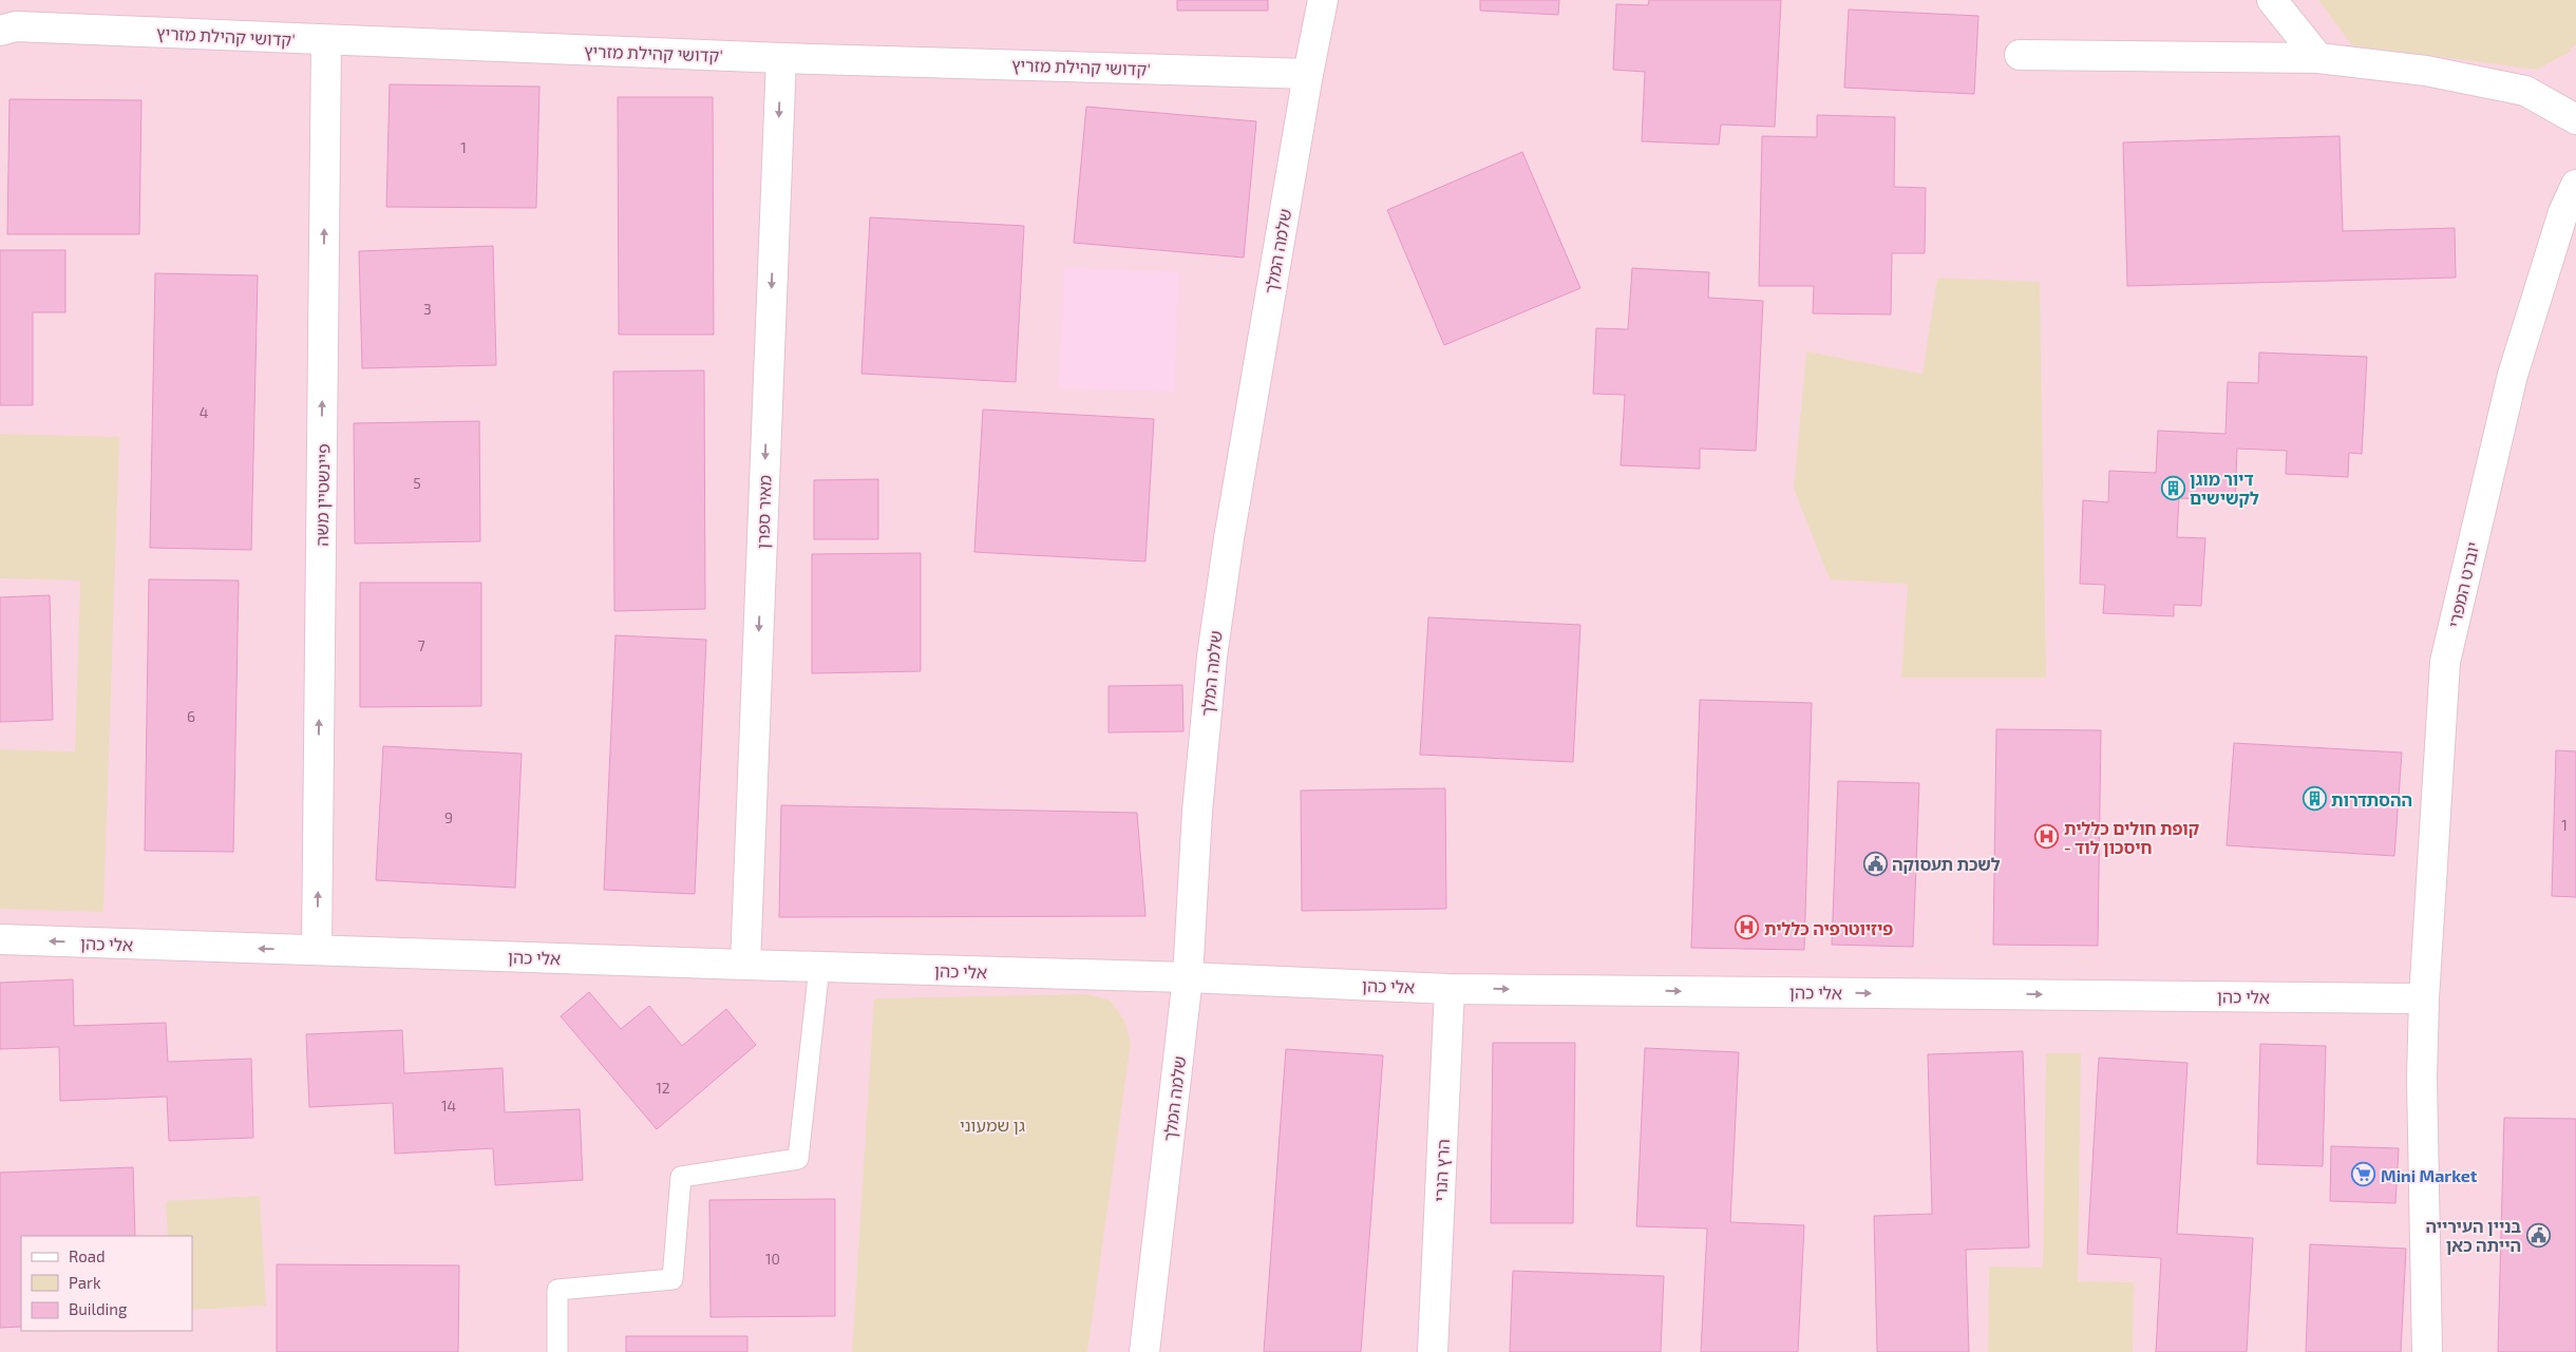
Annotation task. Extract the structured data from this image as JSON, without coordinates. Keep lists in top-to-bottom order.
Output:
{
  "streets": {
    "street": [
      "קדושי קהילת מזריץ'",
      "שלמה המלך",
      "פיינשטיין משה",
      "מאיר ספרן",
      "יוברט המפרי",
      "אלי כהן",
      "הרץ הנרי"
    ]
  },
  "crossings": [
    ["קדושי קהילת מזריץ'", "שלמה המלך"],
    ["קדושי קהילת מזריץ'", "פיינשטיין משה"],
    ["קדושי קהילת מזריץ'", "מאיר ספרן"],
    ["שלמה המלך", "אלי כהן"],
    ["פיינשטיין משה", "אלי כהן"],
    ["מאיר ספרן", "אלי כהן"],
    ["יוברט המפרי", "אלי כהן"],
    ["אלי כהן", "הרץ הנרי"]
  ],
  "one_way": ["פיינשטיין משה", "מאיר ספרן"],
  "parks": ["גן שמעוני"],
  "places": {
    "building": ["דיור מוגן לקשישים", "ההסתדרות"],
    "hospital": ["קופת חולים כללית - חיסכון לוד", "פיזיוטרפיה כללית"],
    "public building": ["לשכת תעסוקה", "בניין העירייה הייתה כאן"],
    "supermarket": ["Mini Market"]
  },
  "house_numbers": [
    "1",
    "3",
    "4",
    "5",
    "7",
    "6",
    "9",
    "1",
    "12",
    "14",
    "10"
  ],
  "legend": ["Road", "Park", "Building"]
}
